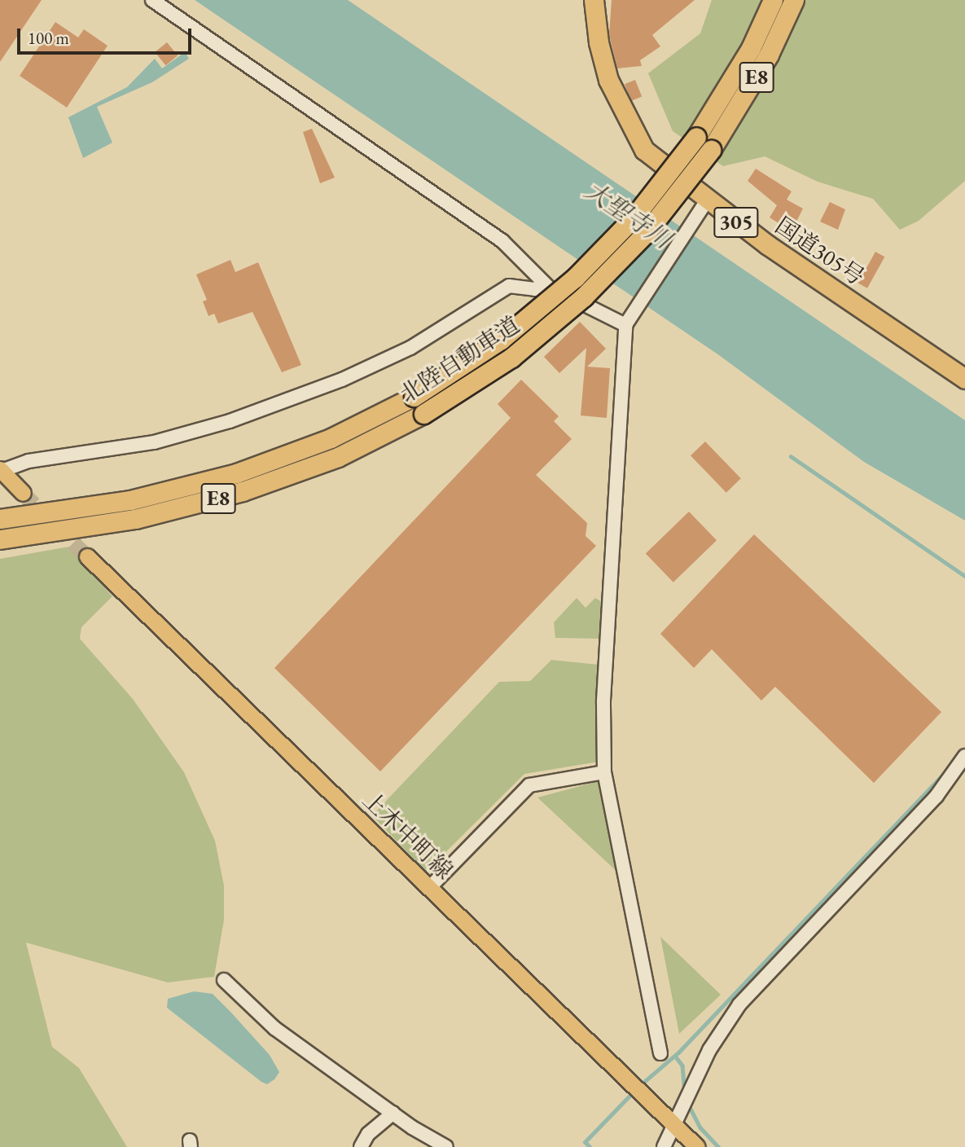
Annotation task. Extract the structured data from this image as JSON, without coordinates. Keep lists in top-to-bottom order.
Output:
{
  "streets": {
    "highway": [
      "E8",
      "305",
      "国道305号",
      "北陸自動車道"
    ],
    "main road": ["上木中町線"]
  },
  "water": ["大聖寺川"],
  "scale_bar": "100 m"
}
